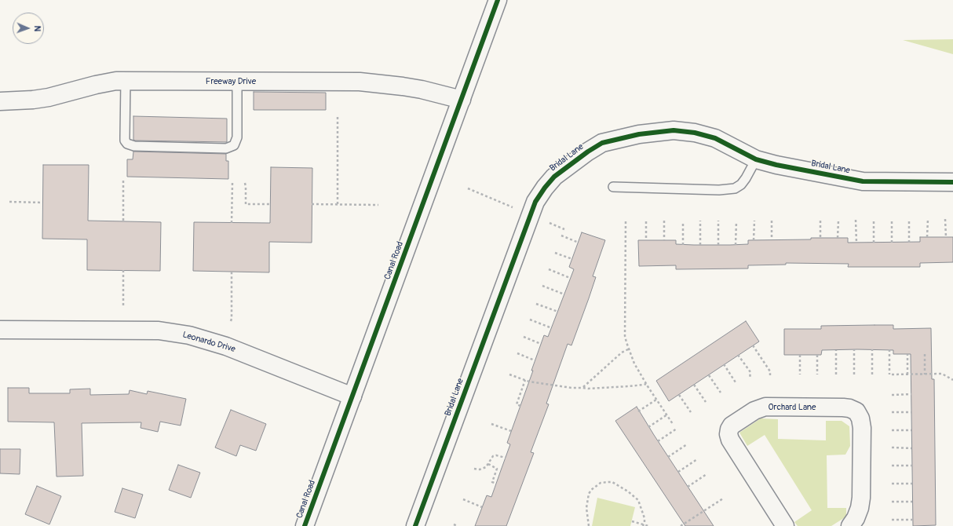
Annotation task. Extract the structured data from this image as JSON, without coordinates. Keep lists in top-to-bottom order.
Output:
{
  "streets": {
    "street": [
      "Freeway Drive",
      "Bridal Lane",
      "Canal Road",
      "Leonardo Drive",
      "Orchard Lane"
    ]
  },
  "crossings": [
    ["Freeway Drive", "Canal Road"],
    ["Canal Road", "Leonardo Drive"]
  ],
  "north": "right"
}
